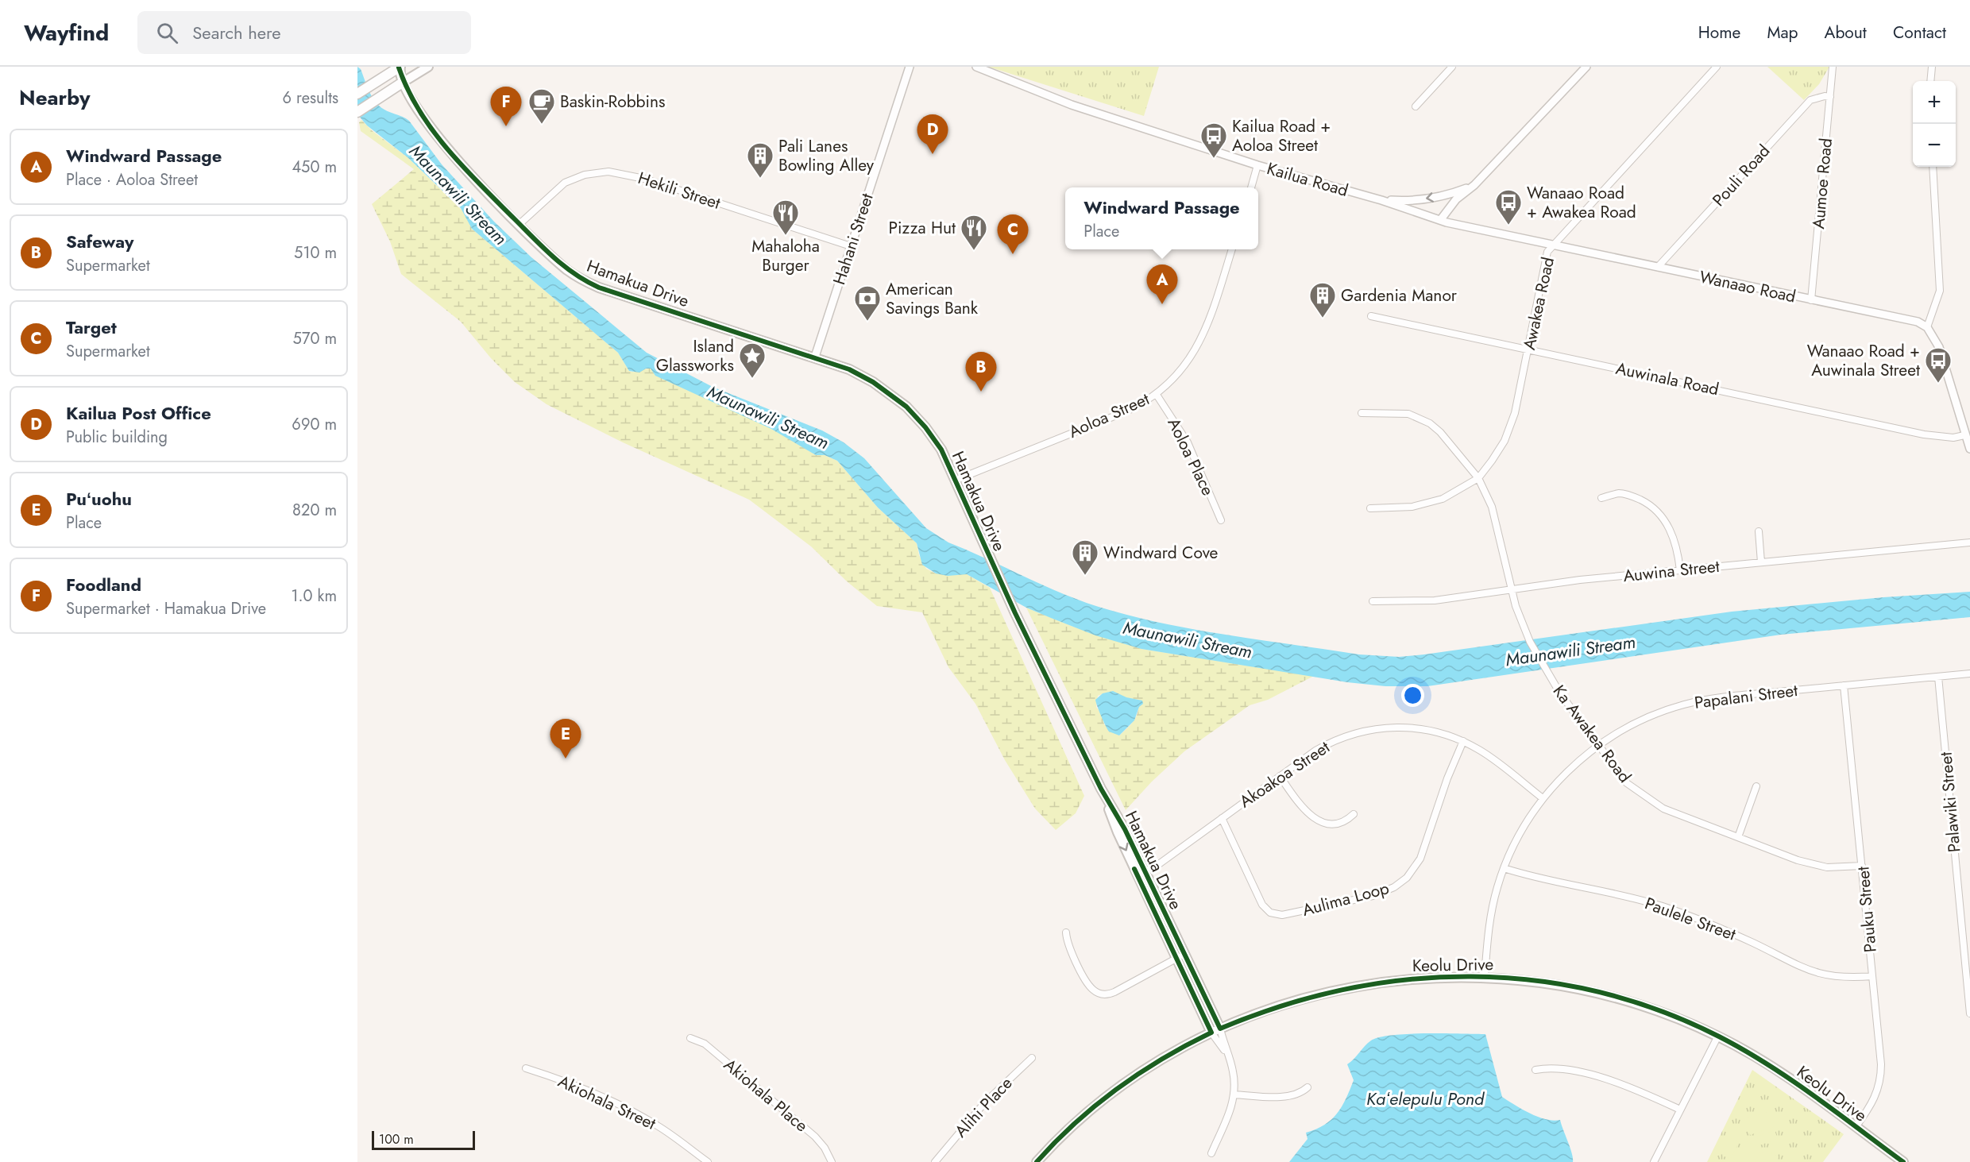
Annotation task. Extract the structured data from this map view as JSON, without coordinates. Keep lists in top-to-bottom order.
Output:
{
  "streets": {
    "main road": ["Hamakua Drive", "Keolu Drive"],
    "street": [
      "Pouli Road",
      "Kailua Road",
      "Aumoe Road",
      "Hekili Street",
      "Hahani Street",
      "Wanaao Road",
      "Awakea Road",
      "Auwinala Road",
      "Aoloa Street",
      "Aoloa Place",
      "Auwina Street",
      "Papalani Street",
      "Ka Awakea Road",
      "Akoakoa Street",
      "Palawiki Street",
      "Aulima Loop",
      "Pauku Street",
      "Paulele Street",
      "Akiohala Place",
      "Akiohala Street",
      "Alihi Place"
    ]
  },
  "crossings": [
    ["Pouli Road", "Aumoe Road"],
    ["Pouli Road", "Wanaao Road"],
    ["Kailua Road", "Wanaao Road"],
    ["Aumoe Road", "Wanaao Road"],
    ["Hekili Street", "Hahani Street"],
    ["Hekili Street", "Hamakua Drive"],
    ["Hahani Street", "Hamakua Drive"],
    ["Hamakua Drive", "Aoloa Street"],
    ["Hamakua Drive", "Akoakoa Street"],
    ["Hamakua Drive", "Keolu Drive"],
    ["Wanaao Road", "Awakea Road"],
    ["Awakea Road", "Auwinala Road"],
    ["Awakea Road", "Ka Awakea Road"],
    ["Aoloa Street", "Aoloa Place"],
    ["Auwina Street", "Ka Awakea Road"],
    ["Papalani Street", "Ka Awakea Road"],
    ["Papalani Street", "Akoakoa Street"],
    ["Papalani Street", "Palawiki Street"],
    ["Papalani Street", "Pauku Street"],
    ["Papalani Street", "Paulele Street"],
    ["Papalani Street", "Keolu Drive"],
    ["Ka Awakea Road", "Pauku Street"],
    ["Akoakoa Street", "Aulima Loop"],
    ["Pauku Street", "Paulele Street"],
    ["Pauku Street", "Keolu Drive"]
  ],
  "water": ["Maunawili Stream", "Kaʻelepulu Pond"],
  "places": {
    "cafe": ["Baskin-Robbins"],
    "bus stop": ["Kailua Road + Aoloa Street", "Wanaao Road + Awakea Road", "Wanaao Road + Auwinala Street"],
    "building": ["Pali Lanes Bowling Alley", "Gardenia Manor", "Windward Cove"],
    "restaurant": ["Mahaloha Burger", "Pizza Hut"],
    "bank": ["American Savings Bank"],
    "place": ["Island Glassworks"]
  },
  "scale_bar": "100 m",
  "page": {
    "header": "Wayfind",
    "search": "Search here",
    "nav": [
      "Home",
      "Map",
      "About",
      "Contact"
    ],
    "heading": ["Nearby", "6 results"],
    "map_buttons": ["+", "−"],
    "pins": [
      "F",
      "D",
      "C",
      "A",
      "B",
      "E"
    ],
    "list": [
      {
        "mark": "A",
        "name": "Windward Passage",
        "note": "Place · Aoloa Street",
        "value": "450 m"
      },
      {
        "mark": "B",
        "name": "Safeway",
        "note": "Supermarket",
        "value": "510 m"
      },
      {
        "mark": "C",
        "name": "Target",
        "note": "Supermarket",
        "value": "570 m"
      },
      {
        "mark": "D",
        "name": "Kailua Post Office",
        "note": "Public building",
        "value": "690 m"
      },
      {
        "mark": "E",
        "name": "Puʻuohu",
        "note": "Place",
        "value": "820 m"
      },
      {
        "mark": "F",
        "name": "Foodland",
        "note": "Supermarket · Hamakua Drive",
        "value": "1.0 km"
      }
    ],
    "popup": ["Windward Passage", "Place"],
    "scale": "100 m"
  }
}
